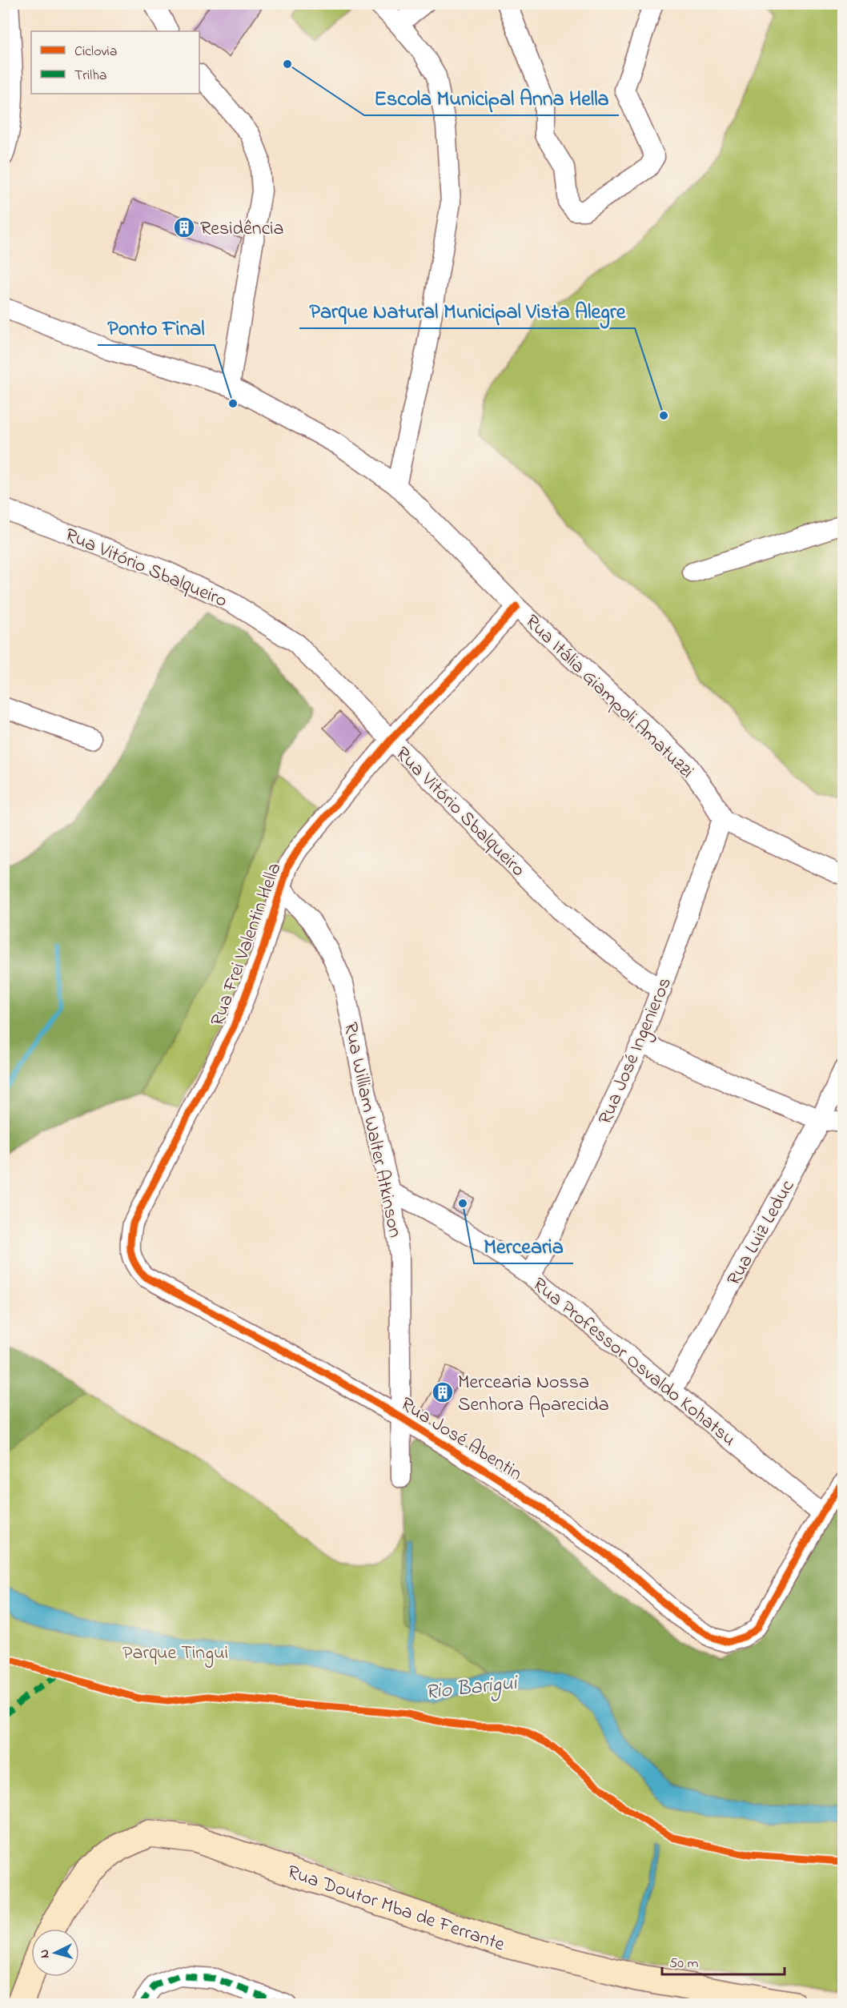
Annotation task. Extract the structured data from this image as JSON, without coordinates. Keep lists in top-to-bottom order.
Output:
{
  "streets": {
    "street": [
      "Rua Vitório Sbalqueiro",
      "Rua Itália Giampoli Amatuzzi",
      "Rua Frei Valentin Hella",
      "Rua José Ingenieros",
      "Rua William Walter Atkinson",
      "Rua Luiz Leduc",
      "Rua Professor Osvaldo Kohatsu",
      "Rua José Abentin",
      "Rua Doutor Mba de Ferrante"
    ]
  },
  "crossings": [
    ["Rua Vitório Sbalqueiro", "Rua Frei Valentin Hella"],
    ["Rua Vitório Sbalqueiro", "Rua José Ingenieros"],
    ["Rua Itália Giampoli Amatuzzi", "Rua Frei Valentin Hella"],
    ["Rua Itália Giampoli Amatuzzi", "Rua José Ingenieros"],
    ["Rua Frei Valentin Hella", "Rua William Walter Atkinson"],
    ["Rua Frei Valentin Hella", "Rua José Abentin"],
    ["Rua José Ingenieros", "Rua Professor Osvaldo Kohatsu"],
    ["Rua William Walter Atkinson", "Rua Professor Osvaldo Kohatsu"],
    ["Rua William Walter Atkinson", "Rua José Abentin"],
    ["Rua Luiz Leduc", "Rua Professor Osvaldo Kohatsu"],
    ["Rua Professor Osvaldo Kohatsu", "Rua José Abentin"]
  ],
  "water": ["Rio Barigui"],
  "parks": ["Parque Tingui"],
  "places": {
    "other": [
      "Escola Municipal Anna Hella",
      "Ponto Final",
      "Parque Natural Municipal Vista Alegre",
      "Mercearia"
    ],
    "building": ["Residência", "Mercearia Nossa Senhora Aparecida"]
  },
  "legend": ["Ciclovia", "Trilha"],
  "scale_bar": "50 m",
  "north": "left"
}
